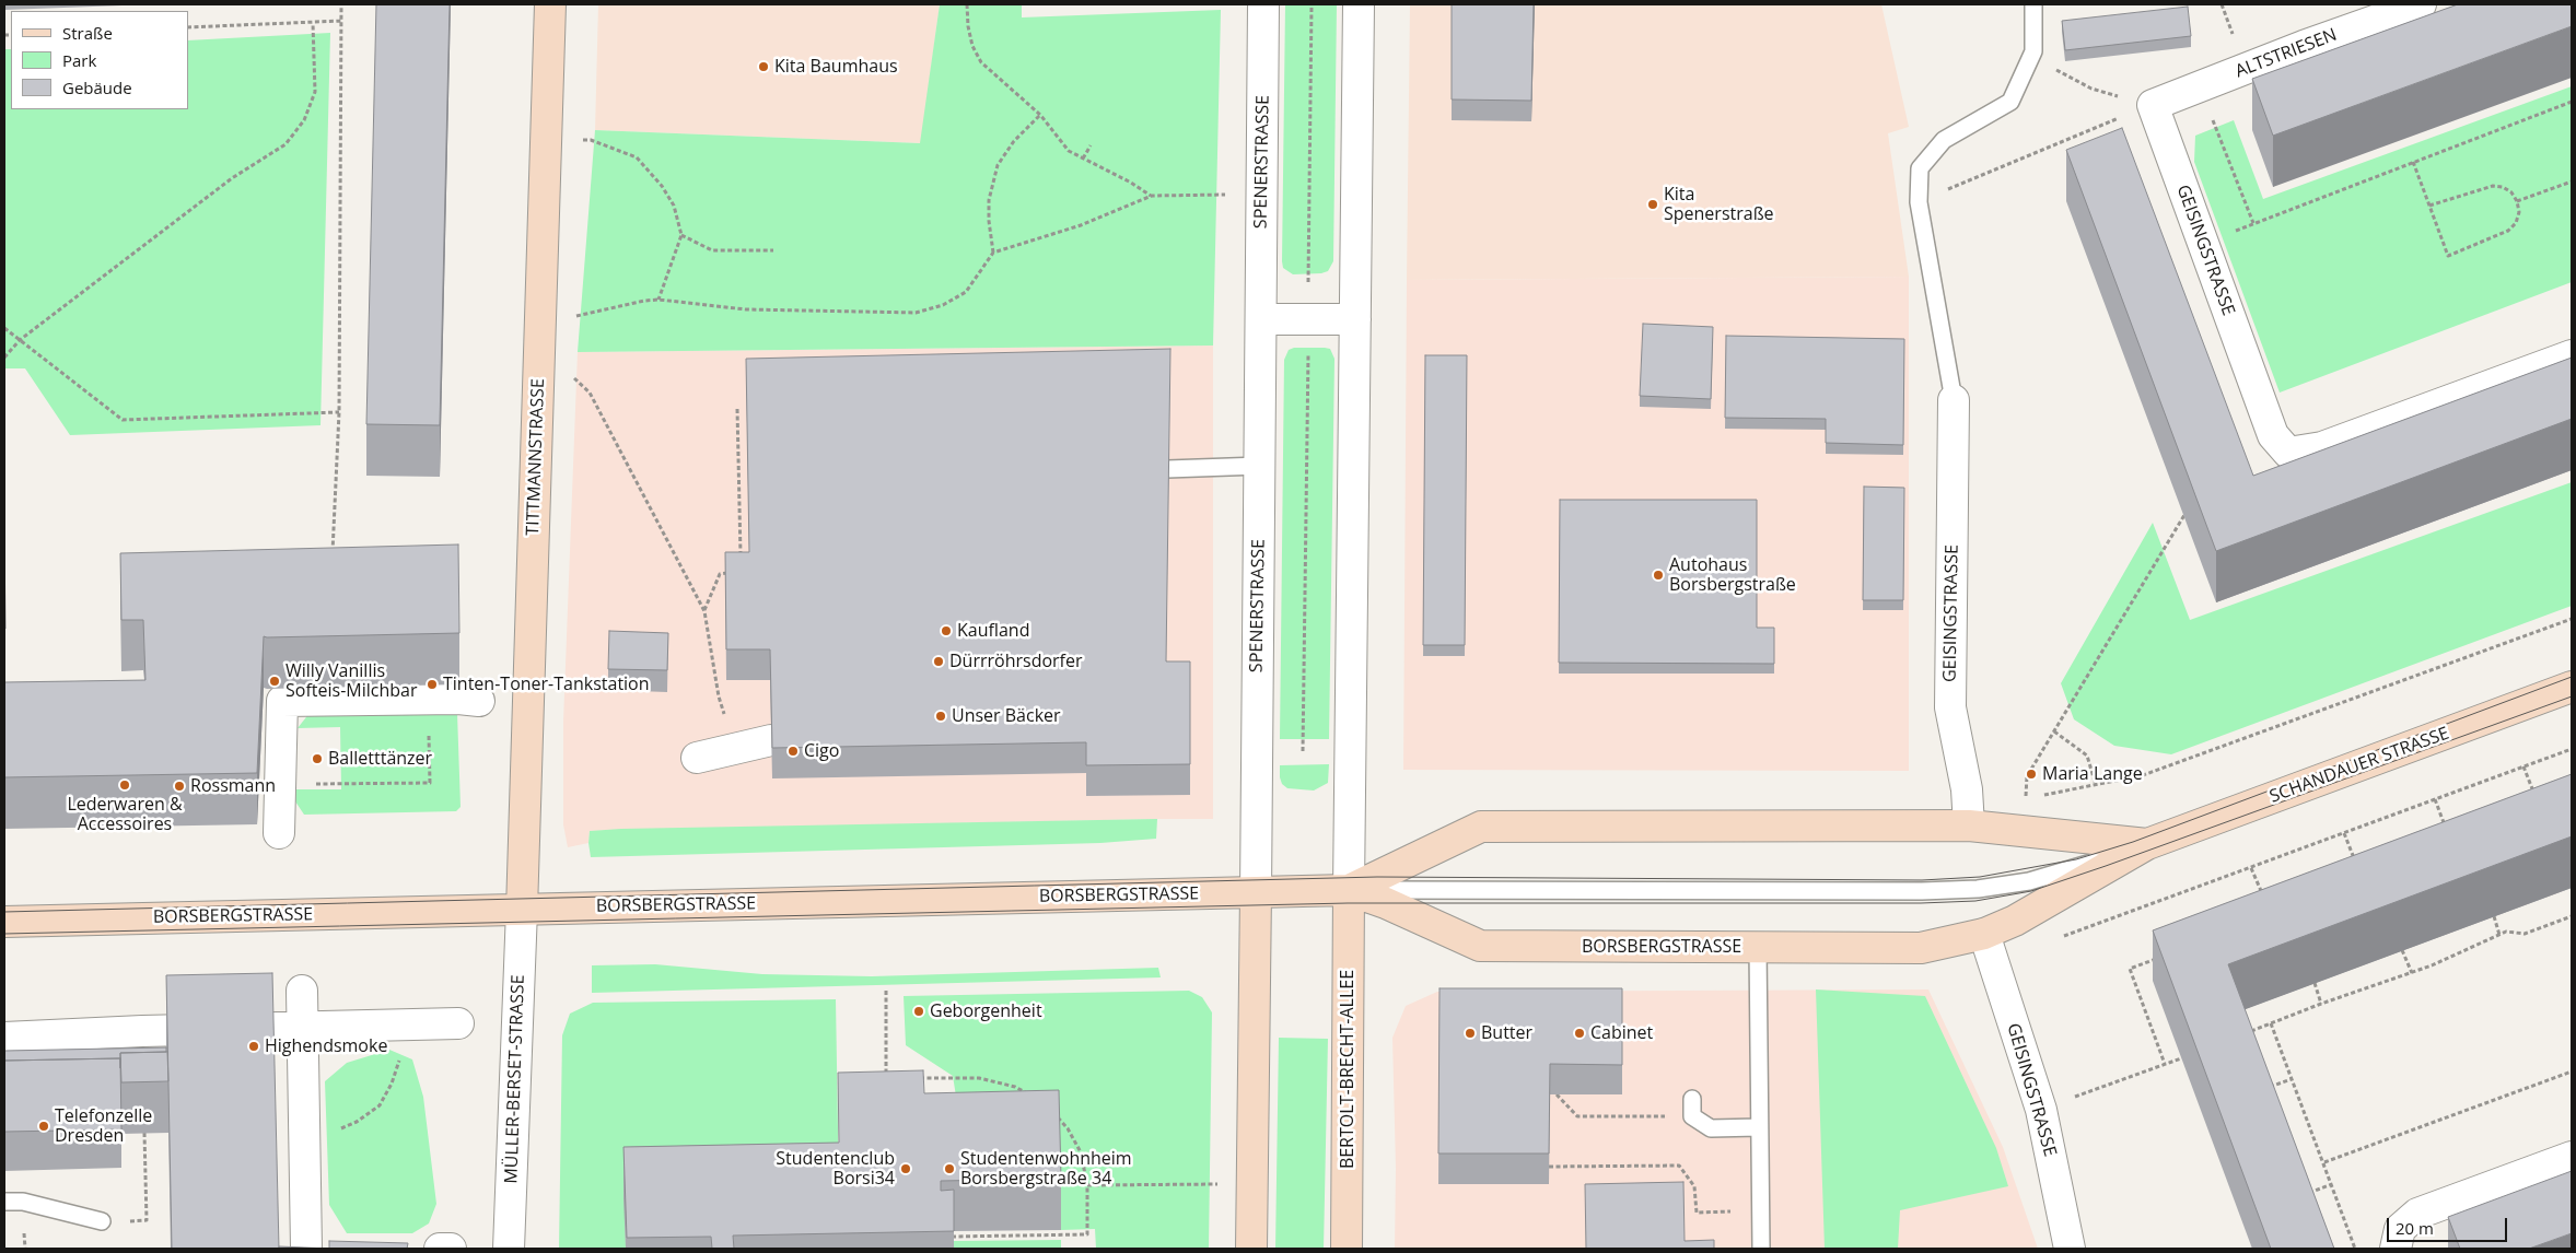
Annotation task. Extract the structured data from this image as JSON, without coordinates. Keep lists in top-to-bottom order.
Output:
{
  "streets": {
    "main road": [
      "TITTMANNSTRASSE",
      "SCHANDAUER STRASSE",
      "BORSBERGSTRASSE",
      "BERTOLT-BRECHT-ALLEE"
    ],
    "street": [
      "ALTSTRIESEN",
      "SPENERSTRASSE",
      "GEISINGSTRASSE",
      "MÜLLER-BERSET-STRASSE"
    ]
  },
  "crossings": [
    ["ALTSTRIESEN", "GEISINGSTRASSE"],
    ["SPENERSTRASSE", "BORSBERGSTRASSE"],
    ["GEISINGSTRASSE", "SCHANDAUER STRASSE"],
    ["GEISINGSTRASSE", "BORSBERGSTRASSE"],
    ["TITTMANNSTRASSE", "BORSBERGSTRASSE"],
    ["TITTMANNSTRASSE", "MÜLLER-BERSET-STRASSE"],
    ["SCHANDAUER STRASSE", "BORSBERGSTRASSE"],
    ["BORSBERGSTRASSE", "BERTOLT-BRECHT-ALLEE"],
    ["BORSBERGSTRASSE", "MÜLLER-BERSET-STRASSE"]
  ],
  "places": [
    "Kita Baumhaus",
    "Kita Spenerstraße",
    "Autohaus Borsbergstraße",
    "Kaufland",
    "Dürrröhrsdorfer",
    "Willy Vanillis Softeis-Milchbar",
    "Tinten-Toner-Tankstation",
    "Unser Bäcker",
    "Cigo",
    "Balletttänzer",
    "Maria Lange",
    "Lederwaren & Accessoires",
    "Rossmann",
    "Geborgenheit",
    "Butter",
    "Cabinet",
    "Highendsmoke",
    "Telefonzelle Dresden",
    "Studentenclub Borsi34",
    "Studentenwohnheim Borsbergstraße 34"
  ],
  "legend": ["Straße", "Park", "Gebäude"],
  "scale_bar": "20 m"
}
